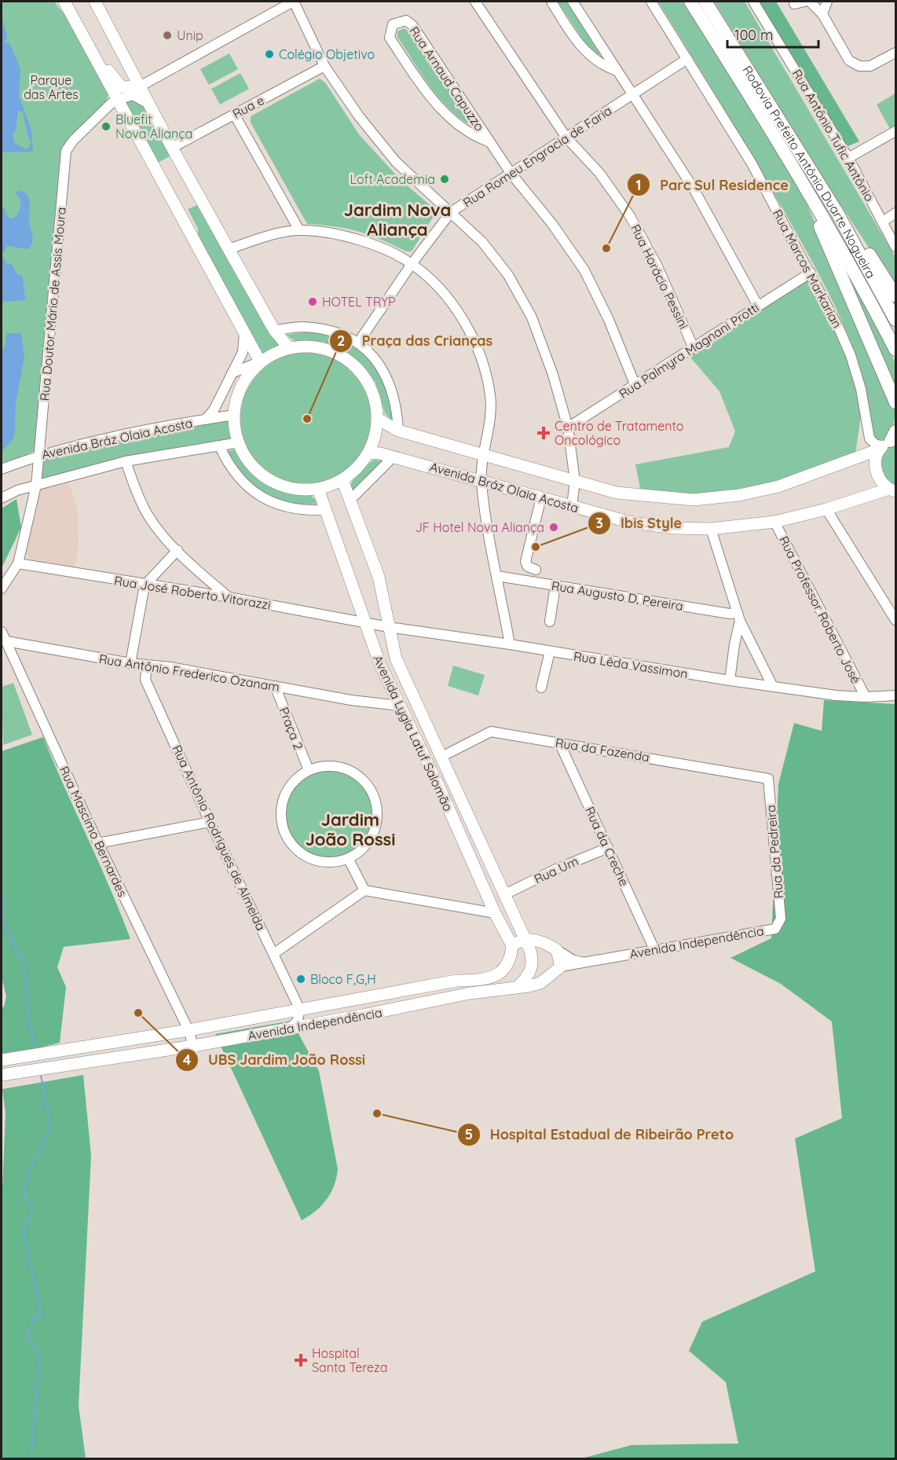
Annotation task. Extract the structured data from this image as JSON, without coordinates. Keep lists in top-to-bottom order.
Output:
{
  "streets": {
    "highway": ["Rodovia Prefeito Antônio Duarte Nogueira"],
    "main road": ["Avenida Bráz Olaia Acosta", "Avenida Lygia Latuf Salomão", "Avenida Independência"],
    "street": [
      "Rua Arnaud Capuzzo",
      "Rua e",
      "Rua Antônio Tufic Antônio",
      "Rua Romeu Engracia de Faria",
      "Rua Marcos Markarian",
      "Rua Horácio Pessini",
      "Rua Doutor Mário de Assis Moura",
      "Rua Palmyra Magnani Protti",
      "Rua José Roberto Vitorazzi",
      "Rua Augusto D. Pereira",
      "Rua Professor Roberto José",
      "Rua Lêda Vassimon",
      "Rua Antônio Frederico Ozanam",
      "Praça 2",
      "Rua da Fazenda",
      "Rua Mascimo Bernardes",
      "Rua Antônio Rodrigues de Almeida",
      "Rua da Creche",
      "Rua da Pedreira",
      "Rua Um"
    ]
  },
  "crossings": [
    ["Rua Arnaud Capuzzo", "Rua Romeu Engracia de Faria"],
    ["Rua Arnaud Capuzzo", "Rua Palmyra Magnani Protti"],
    ["Rua Romeu Engracia de Faria", "Rua Marcos Markarian"],
    ["Rua Romeu Engracia de Faria", "Rua Horácio Pessini"],
    ["Rua Marcos Markarian", "Rua Palmyra Magnani Protti"],
    ["Rua Marcos Markarian", "Avenida Bráz Olaia Acosta"],
    ["Rua Horácio Pessini", "Rua Palmyra Magnani Protti"],
    ["Rua Doutor Mário de Assis Moura", "Avenida Bráz Olaia Acosta"],
    ["Rua Doutor Mário de Assis Moura", "Rua José Roberto Vitorazzi"],
    ["Avenida Bráz Olaia Acosta", "Rua Professor Roberto José"],
    ["Avenida Bráz Olaia Acosta", "Avenida Lygia Latuf Salomão"],
    ["Rua José Roberto Vitorazzi", "Rua Lêda Vassimon"],
    ["Rua José Roberto Vitorazzi", "Avenida Lygia Latuf Salomão"],
    ["Rua Professor Roberto José", "Rua Lêda Vassimon"],
    ["Rua Lêda Vassimon", "Avenida Lygia Latuf Salomão"],
    ["Rua Antônio Frederico Ozanam", "Praça 2"],
    ["Rua Antônio Frederico Ozanam", "Avenida Lygia Latuf Salomão"],
    ["Rua Antônio Frederico Ozanam", "Rua Mascimo Bernardes"],
    ["Rua Antônio Frederico Ozanam", "Rua Antônio Rodrigues de Almeida"],
    ["Avenida Lygia Latuf Salomão", "Rua da Fazenda"],
    ["Avenida Lygia Latuf Salomão", "Rua Um"],
    ["Avenida Lygia Latuf Salomão", "Avenida Independência"],
    ["Rua da Fazenda", "Rua da Creche"],
    ["Rua da Fazenda", "Rua da Pedreira"],
    ["Rua Mascimo Bernardes", "Avenida Independência"],
    ["Rua Antônio Rodrigues de Almeida", "Avenida Independência"],
    ["Rua da Creche", "Rua Um"],
    ["Rua da Creche", "Avenida Independência"],
    ["Rua da Pedreira", "Avenida Independência"]
  ],
  "districts": ["Jardim Nova Aliança", "Jardim João Rossi"],
  "parks": ["Parque das Artes"],
  "places": {
    "other": [
      "Unip",
      "Colégio Objetivo",
      "Bluefit Nova Aliança",
      "Loft Academia",
      "Parc Sul Residence",
      "HOTEL TRYP",
      "Praça das Crianças",
      "JF Hotel Nova Aliança",
      "Ibis Style",
      "Bloco F,G,H",
      "UBS Jardim João Rossi",
      "Hospital Estadual de Ribeirão Preto"
    ],
    "health": ["Centro de Tratamento Oncológico", "Hospital Santa Tereza"]
  },
  "scale_bar": "100 m"
}
